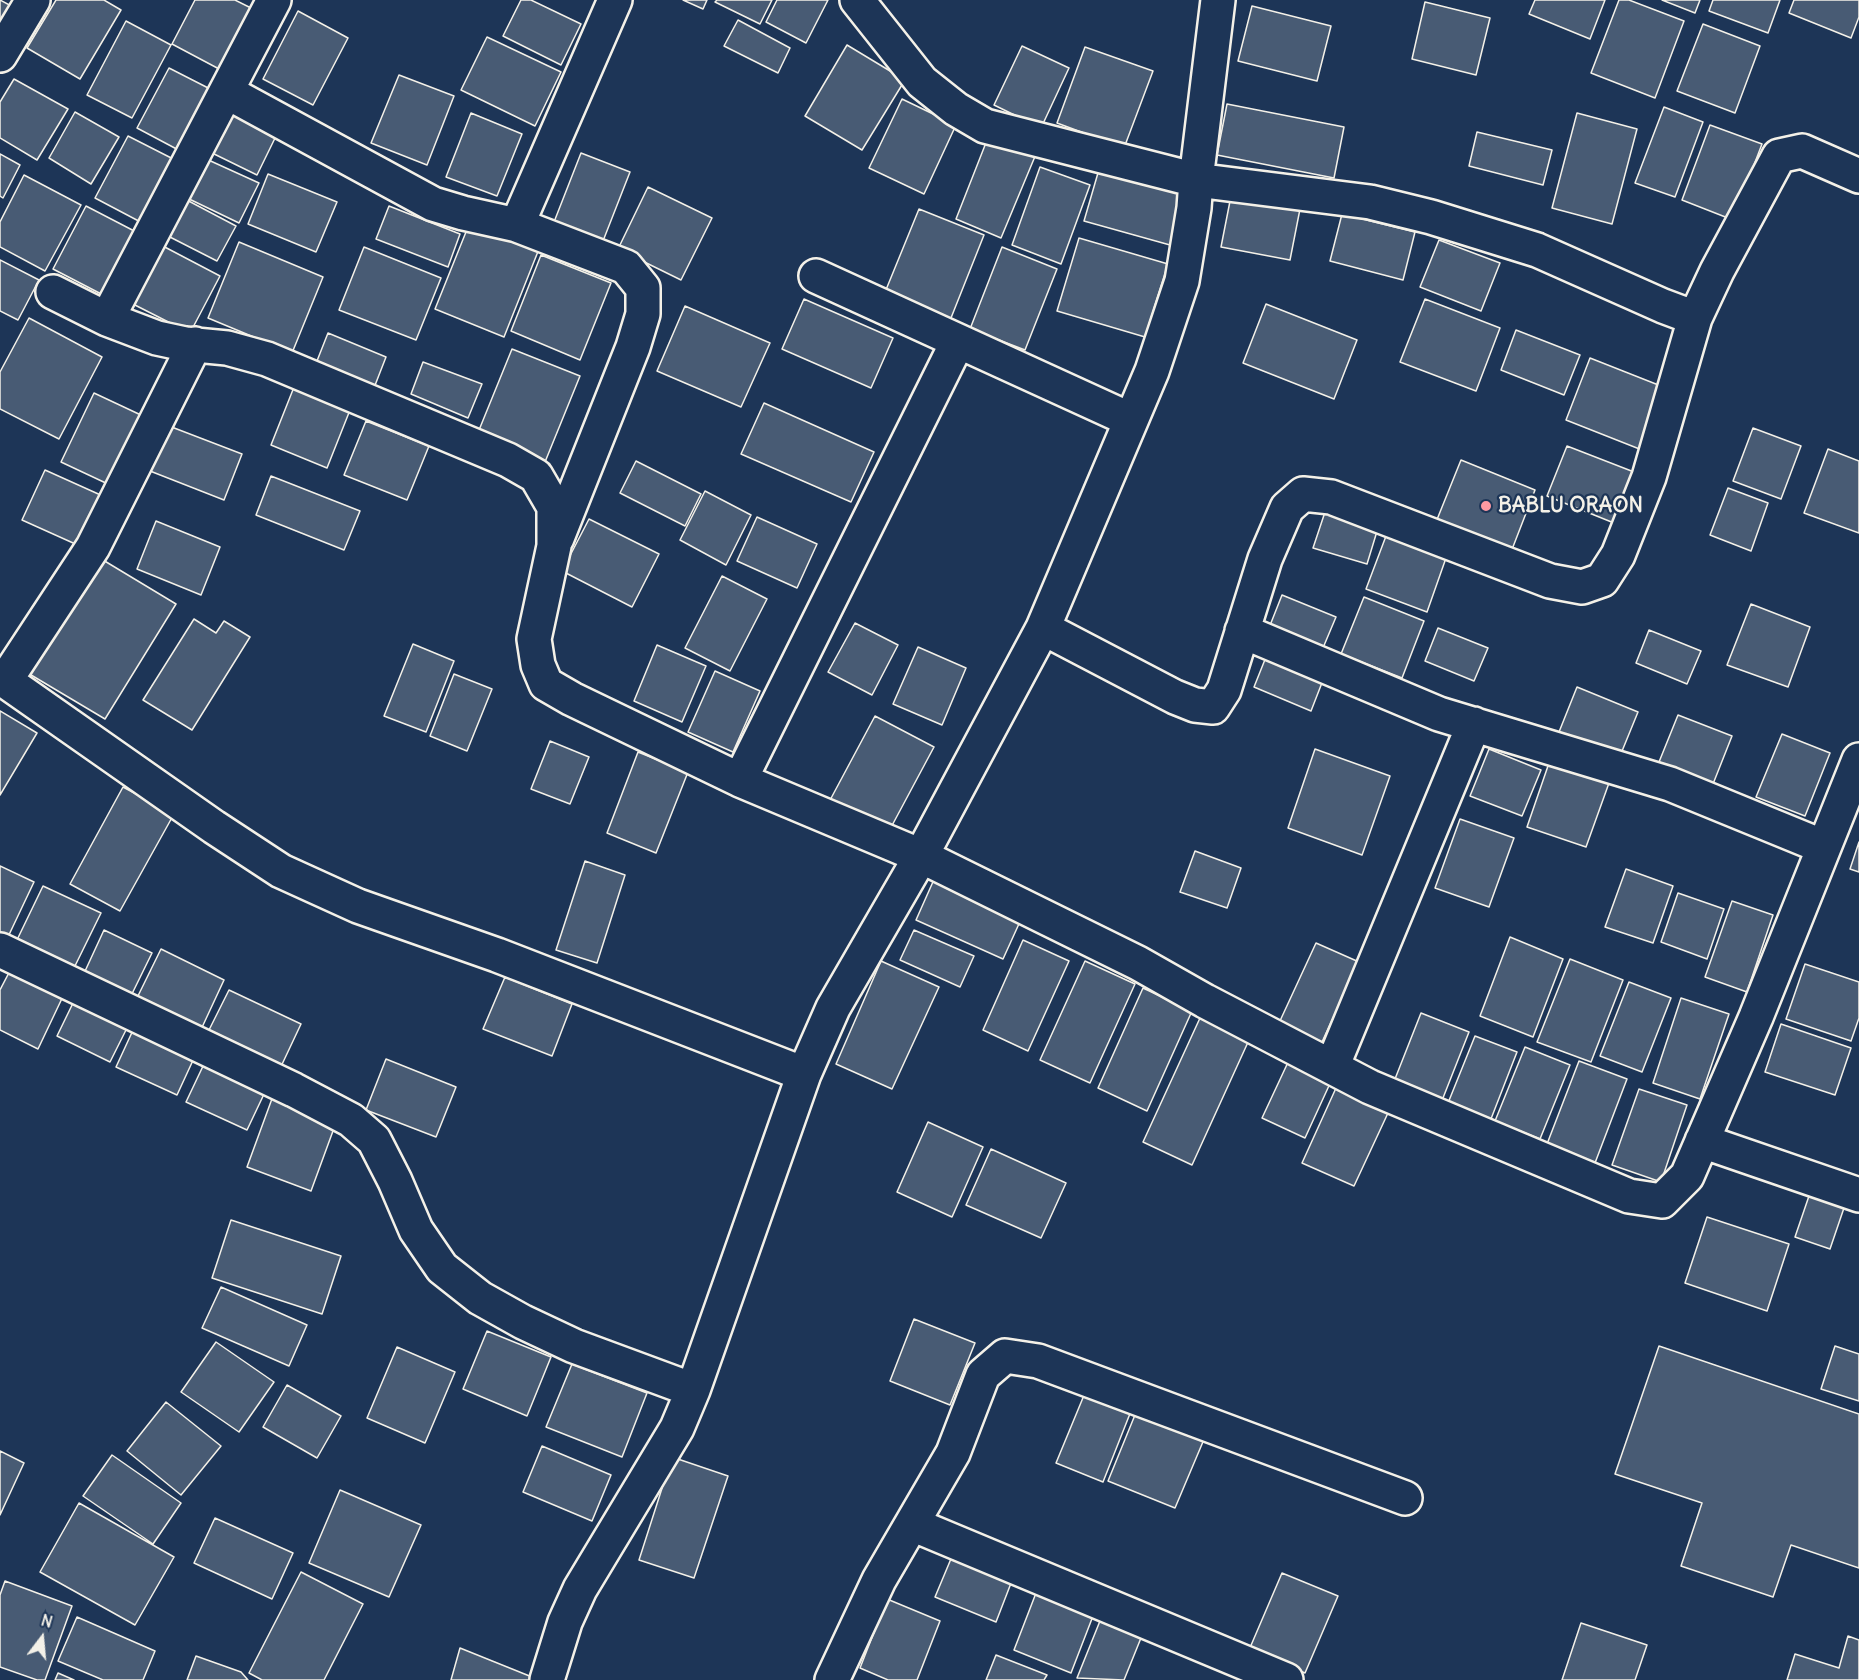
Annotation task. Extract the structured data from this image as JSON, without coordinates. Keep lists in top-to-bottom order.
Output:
{
  "places": ["BABLU ORAON"],
  "north": "top"
}
